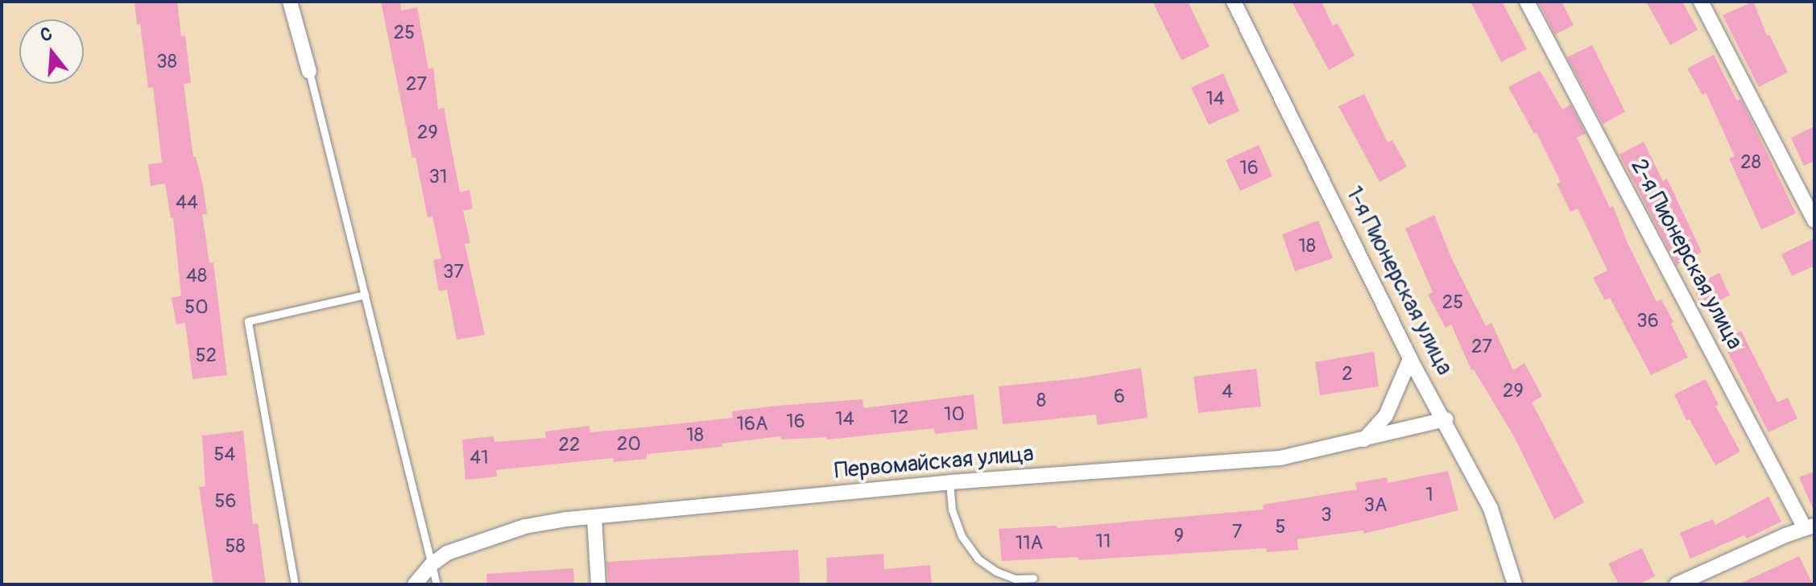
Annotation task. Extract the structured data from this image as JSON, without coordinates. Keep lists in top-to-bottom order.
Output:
{
  "streets": {
    "street": ["2-я Пионерская улица", "1-я Пионерская улица", "Первомайская улица"]
  },
  "crossings": [
    ["1-я Пионерская улица", "Первомайская улица"]
  ],
  "house_numbers": [
    "25",
    "38",
    "27",
    "14",
    "29",
    "28",
    "16",
    "31",
    "44",
    "18",
    "37",
    "48",
    "25",
    "50",
    "36",
    "27",
    "52",
    "2",
    "29",
    "4",
    "6",
    "8",
    "10",
    "12",
    "14",
    "16",
    "16А",
    "18",
    "20",
    "22",
    "54",
    "41",
    "1",
    "56",
    "3А",
    "3",
    "5",
    "7",
    "9",
    "11",
    "11А",
    "58"
  ],
  "north": "top"
}
